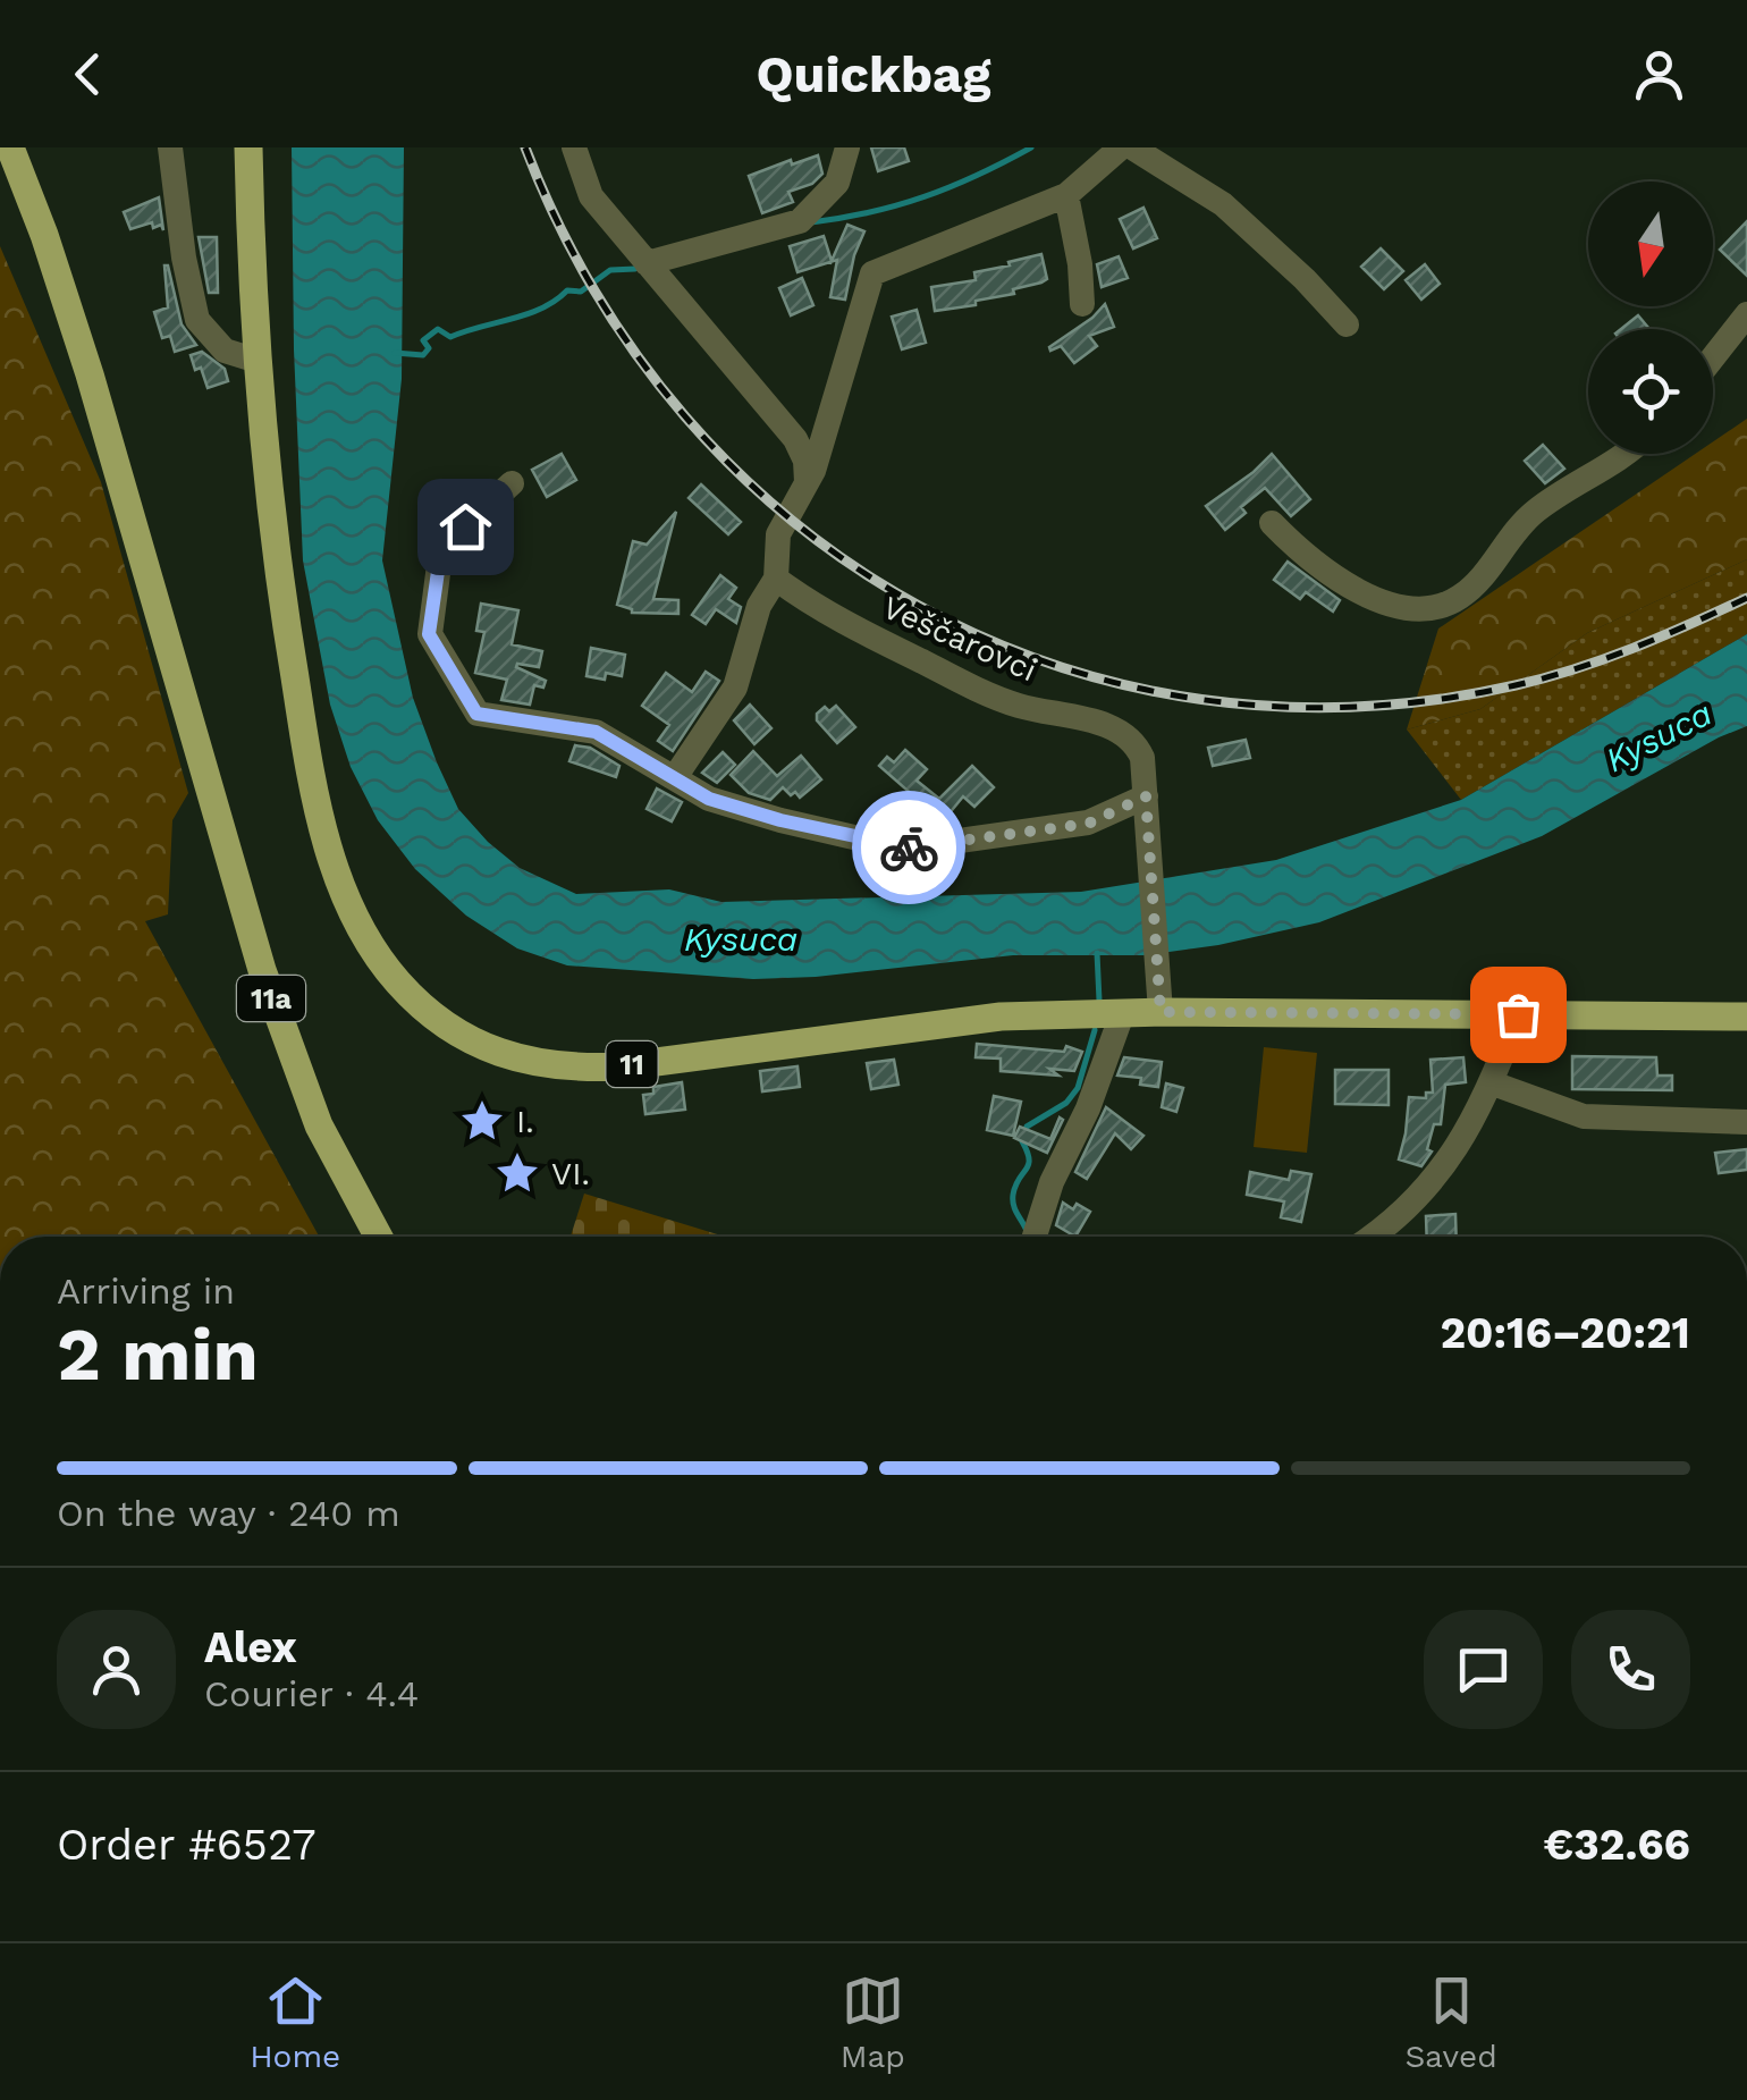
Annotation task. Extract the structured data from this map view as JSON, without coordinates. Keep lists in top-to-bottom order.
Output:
{
  "streets": {
    "main road": ["11a", "11"],
    "street": ["Veščarovci"]
  },
  "crossings": [
    ["Veščarovci", "11"]
  ],
  "water": ["Kysuca"],
  "places": {
    "place": ["I.", "VI."]
  },
  "north": "bottom",
  "page": {
    "header": "Quickbag",
    "heading": ["2 min", "Arriving in", "20:16–20:21"],
    "panel": [
      "Alex",
      "Courier · 4.4",
      "Order #6527",
      "€32.66"
    ],
    "bar": "On the way · 240 m",
    "tabs": ["Home", "Map", "Saved"]
  }
}
